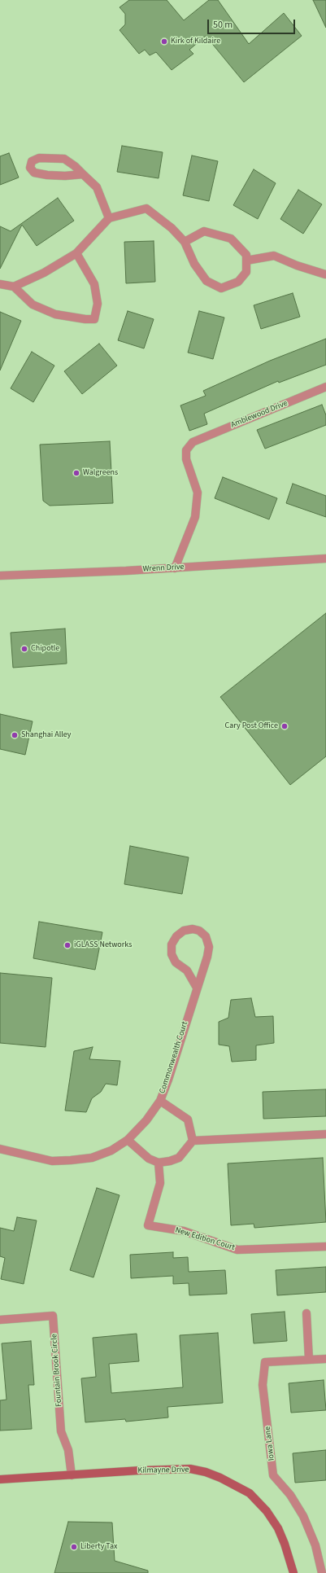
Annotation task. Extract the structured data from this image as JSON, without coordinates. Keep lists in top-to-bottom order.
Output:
{
  "streets": {
    "street": [
      "Amblewood Drive",
      "Wrenn Drive",
      "Commonwealth Court",
      "New Edition Court",
      "Fountain Brook Circle",
      "Iowa Lane",
      "Kilmayne Drive"
    ]
  },
  "crossings": [
    ["Amblewood Drive", "Wrenn Drive"],
    ["Fountain Brook Circle", "Kilmayne Drive"]
  ],
  "places": [
    "Kirk of Kildaire",
    "Walgreens",
    "Chipotle",
    "Cary Post Office",
    "Shanghai Alley",
    "iGLASS Networks",
    "Liberty Tax"
  ],
  "scale_bar": "50 m"
}
